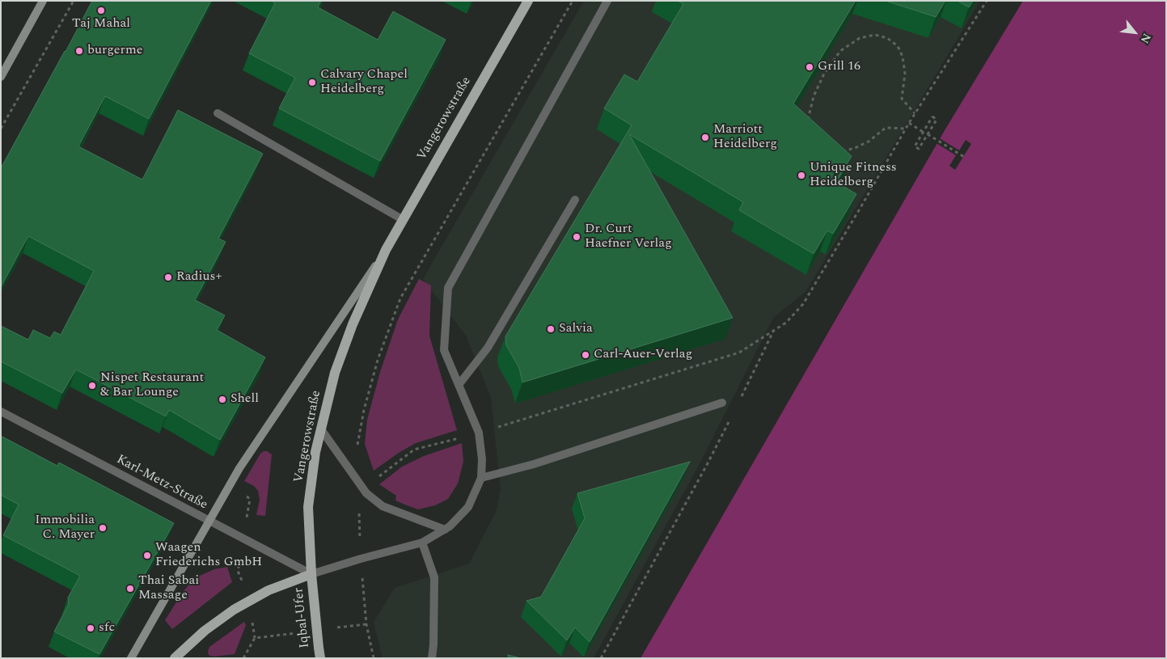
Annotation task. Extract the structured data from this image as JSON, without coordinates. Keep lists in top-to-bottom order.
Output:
{
  "streets": {
    "main road": ["Vangerowstraße", "Iqbal-Ufer"],
    "street": ["Karl-Metz-Straße"]
  },
  "crossings": [
    ["Vangerowstraße", "Karl-Metz-Straße"],
    ["Vangerowstraße", "Iqbal-Ufer"],
    ["Karl-Metz-Straße", "Iqbal-Ufer"]
  ],
  "places": [
    "Taj Mahal",
    "burgerme",
    "Grill 16",
    "Calvary Chapel Heidelberg",
    "Marriott Heidelberg",
    "Unique Fitness Heidelberg",
    "Dr. Curt Haefner Verlag",
    "Radius+",
    "Salvia",
    "Carl-Auer-Verlag",
    "Nispet Restaurant & Bar Lounge",
    "Shell",
    "Immobilia C. Mayer",
    "Waagen Friederichs GmbH",
    "Thai Sabai Massage",
    "sfc"
  ],
  "north": "bottom right"
}
